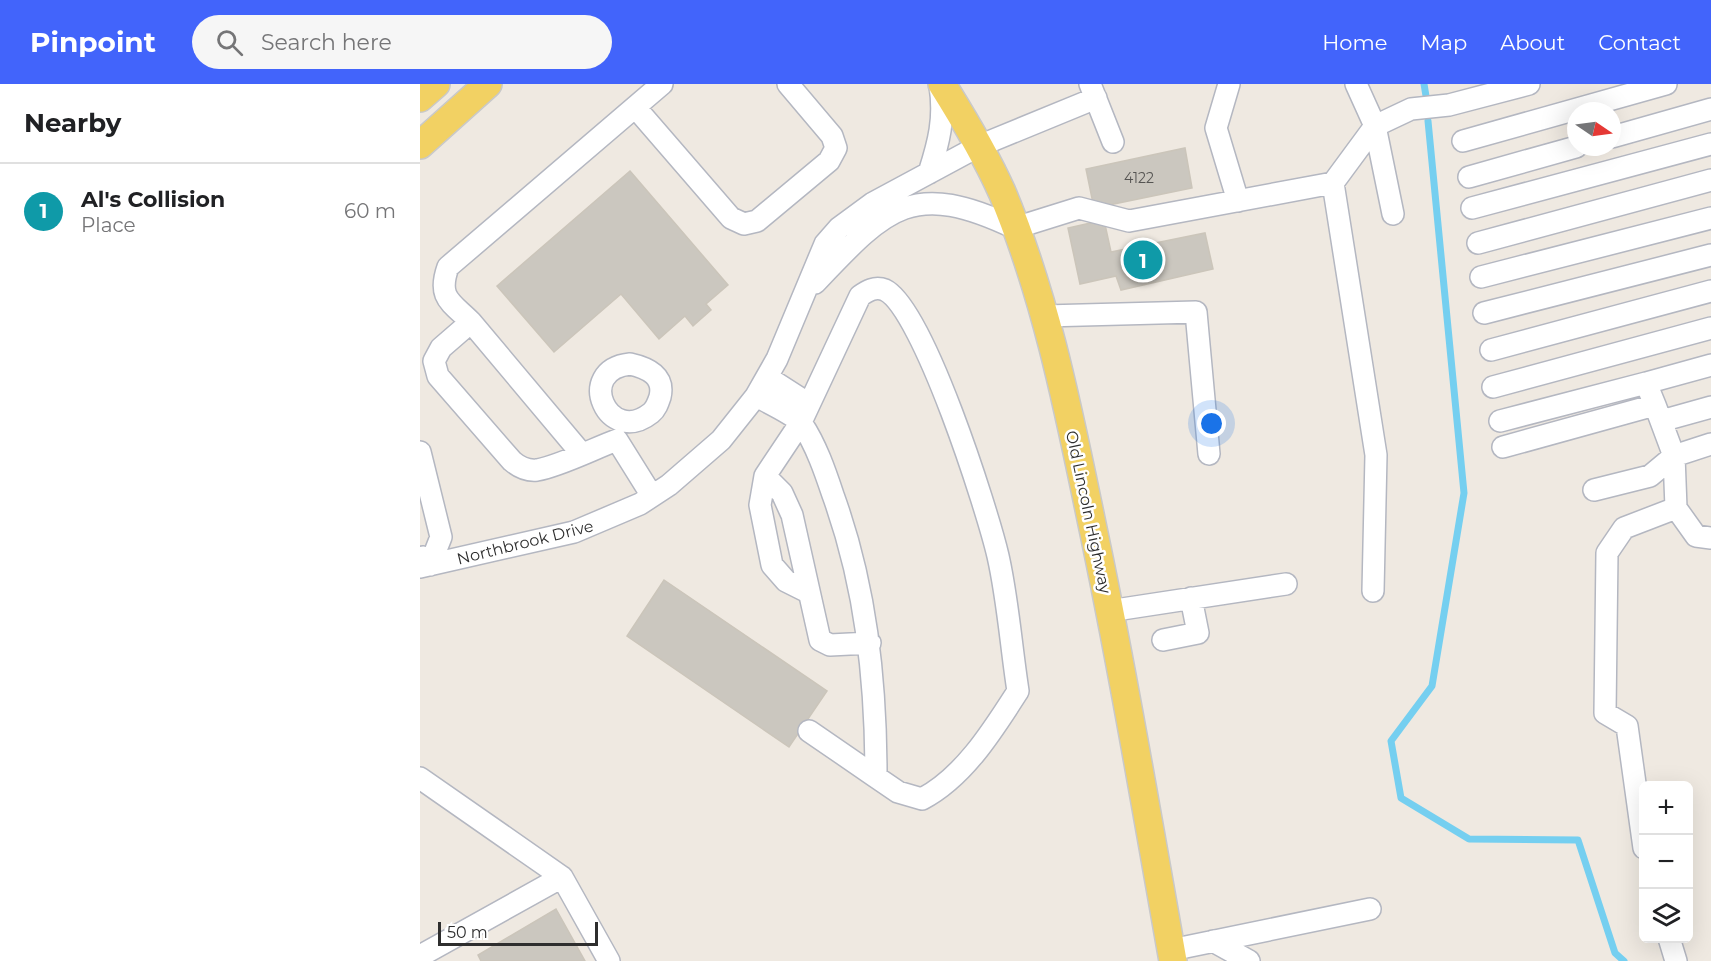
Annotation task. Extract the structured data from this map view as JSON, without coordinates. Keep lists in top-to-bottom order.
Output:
{
  "streets": {
    "main road": ["Old Lincoln Highway"],
    "lane": ["Northbrook Drive"]
  },
  "crossings": [
    ["Old Lincoln Highway", "Northbrook Drive"]
  ],
  "house_numbers": ["4122"],
  "scale_bar": "50 m",
  "north": "right",
  "page": {
    "header": "Pinpoint",
    "search": "Search here",
    "nav": [
      "Home",
      "Map",
      "About",
      "Contact"
    ],
    "heading": "Nearby",
    "list": [
      {
        "mark": "1",
        "name": "Al's Collision",
        "note": "Place",
        "value": "60 m"
      }
    ],
    "pins": "1",
    "map_buttons": ["+", "−"],
    "scale": "50 m"
  }
}
